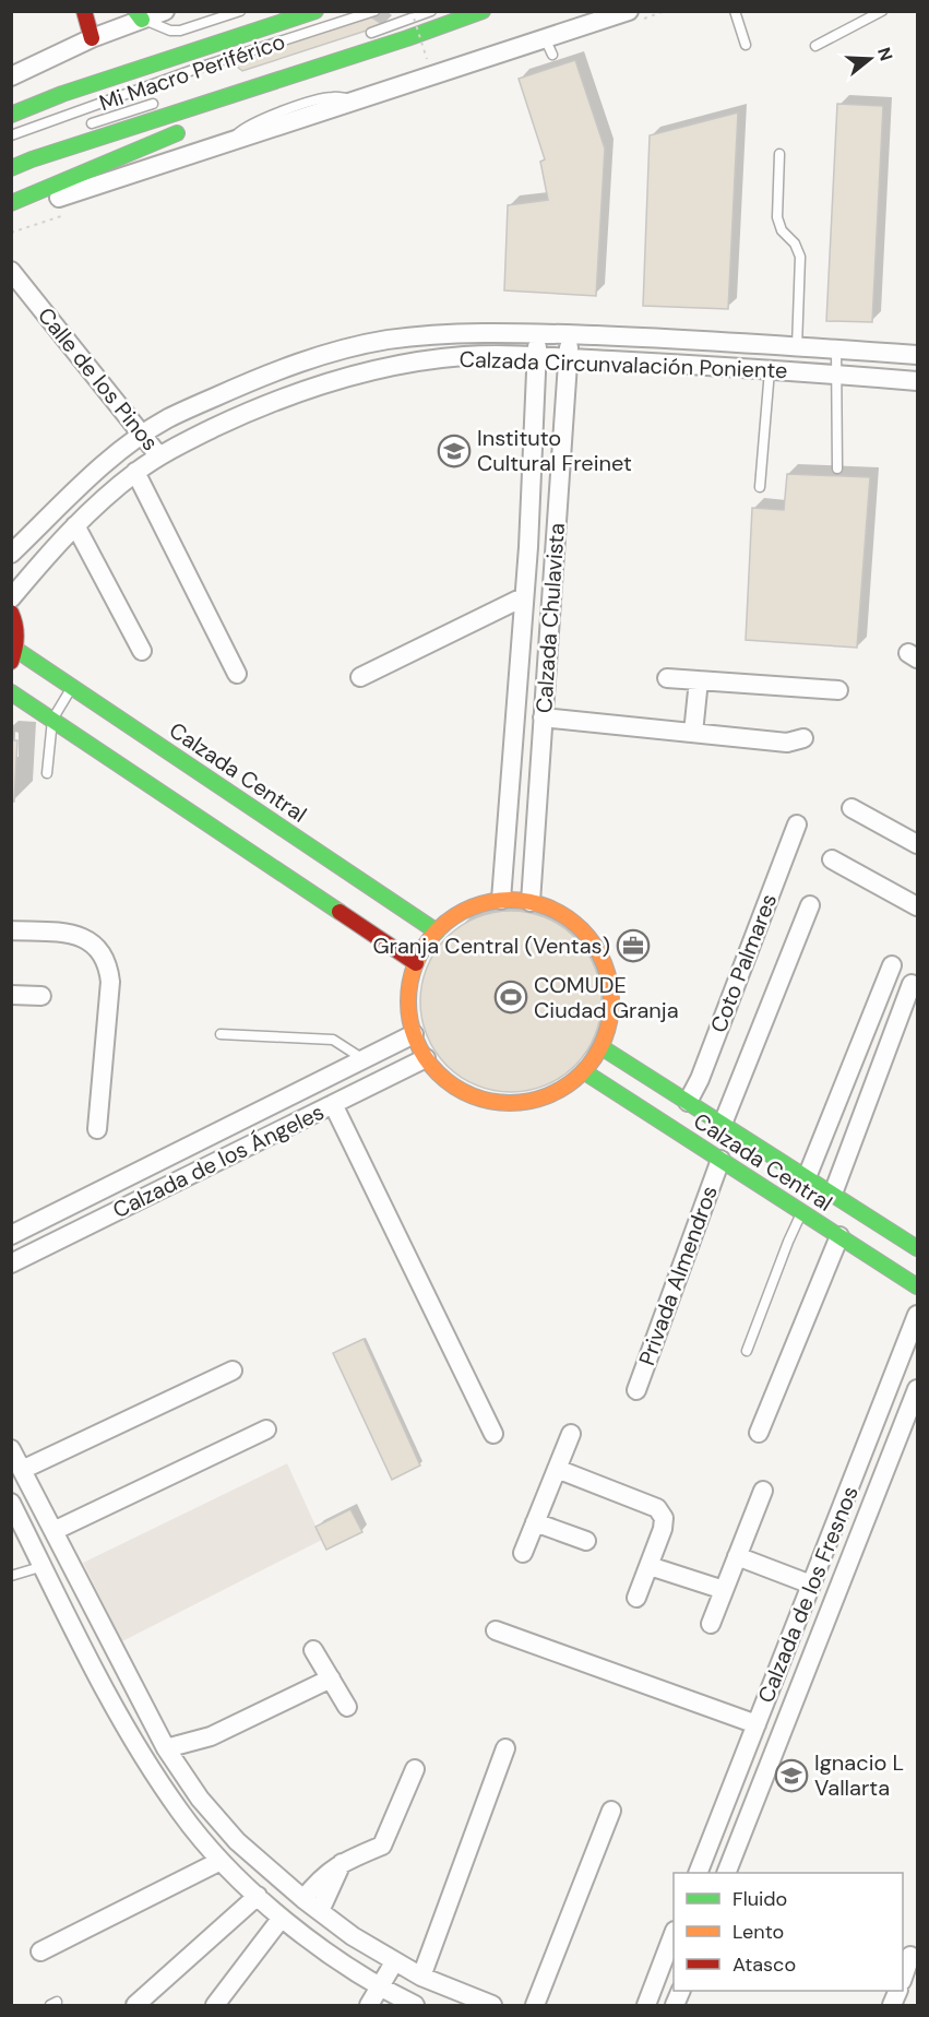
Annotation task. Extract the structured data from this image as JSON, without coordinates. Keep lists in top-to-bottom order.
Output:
{
  "streets": {
    "main road": ["Calzada Central"],
    "street": [
      "Calzada Circunvalación Poniente",
      "Calle de los Pinos",
      "Calzada Chulavista",
      "Coto Palmares",
      "Calzada de los Ángeles",
      "Privada Almendros",
      "Calzada de los Fresnos"
    ],
    "lane": ["Mi Macro Periférico"]
  },
  "crossings": [
    ["Calzada Circunvalación Poniente", "Calle de los Pinos"],
    ["Calzada Circunvalación Poniente", "Calzada Chulavista"],
    ["Calzada Chulavista", "Calzada Central"],
    ["Calzada Chulavista", "Calzada de los Ángeles"],
    ["Calzada Central", "Coto Palmares"],
    ["Calzada Central", "Calzada de los Ángeles"],
    ["Calzada Central", "Privada Almendros"]
  ],
  "places": {
    "school or university": ["Instituto Cultural Freinet", "Ignacio L Vallarta"],
    "office": ["Granja Central (Ventas)"],
    "sports": ["COMUDE Ciudad Granja"]
  },
  "legend": ["Fluido", "Lento", "Atasco"],
  "north": "right"
}
